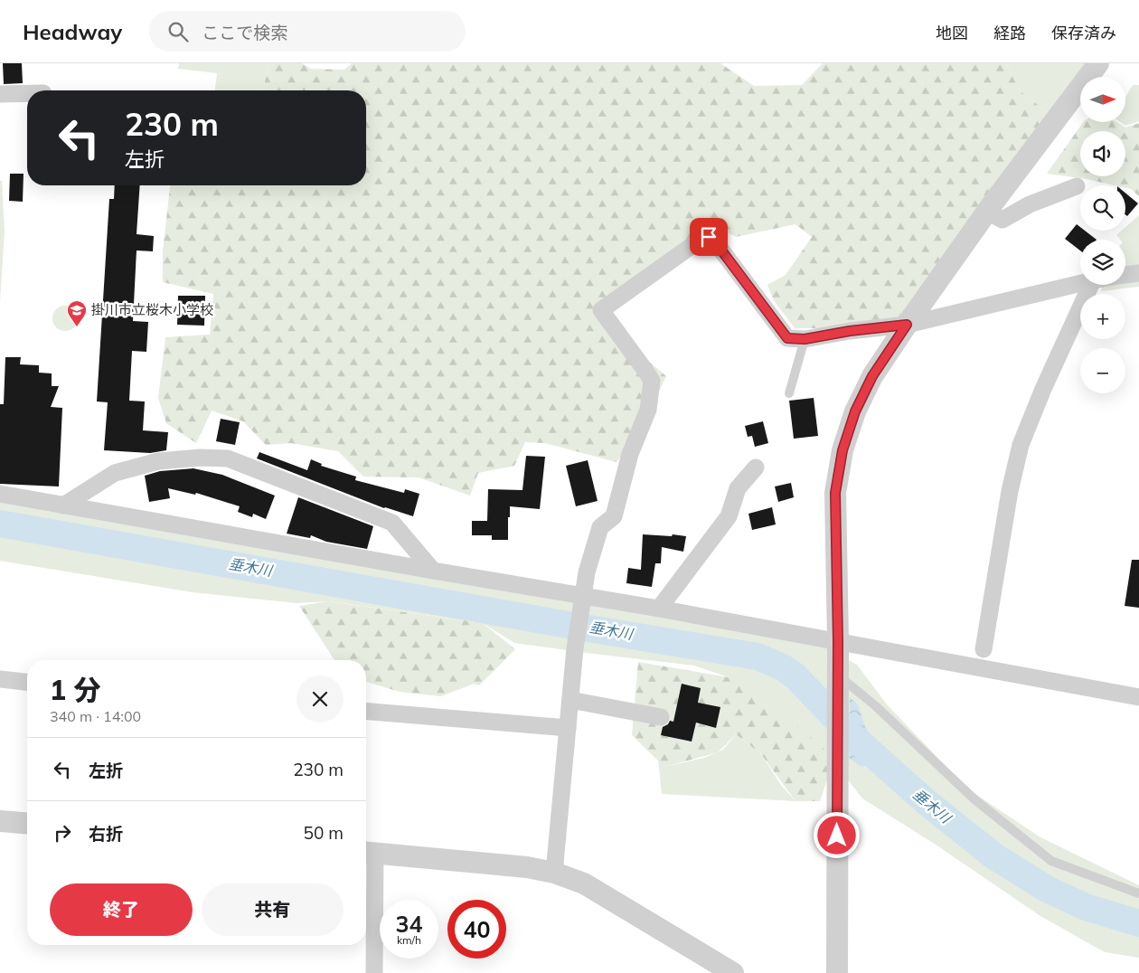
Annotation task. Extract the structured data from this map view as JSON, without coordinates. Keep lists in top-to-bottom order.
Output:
{
  "water": ["垂木川"],
  "places": {
    "school or university": ["掛川市立桜木小学校"]
  },
  "north": "right",
  "page": {
    "header": "Headway",
    "search": "ここで検索",
    "nav": ["地図", "経路", "保存済み"],
    "map_buttons": ["+", "−"],
    "turn": ["230 m", "左折"],
    "heading": ["1 分", "340 m · 14:00"],
    "list": [
      {
        "name": "左折",
        "value": "230 m"
      },
      {
        "name": "右折",
        "value": "50 m"
      }
    ],
    "buttons": ["終了", "共有"],
    "speed": "34 km/h",
    "limit": "40"
  }
}
